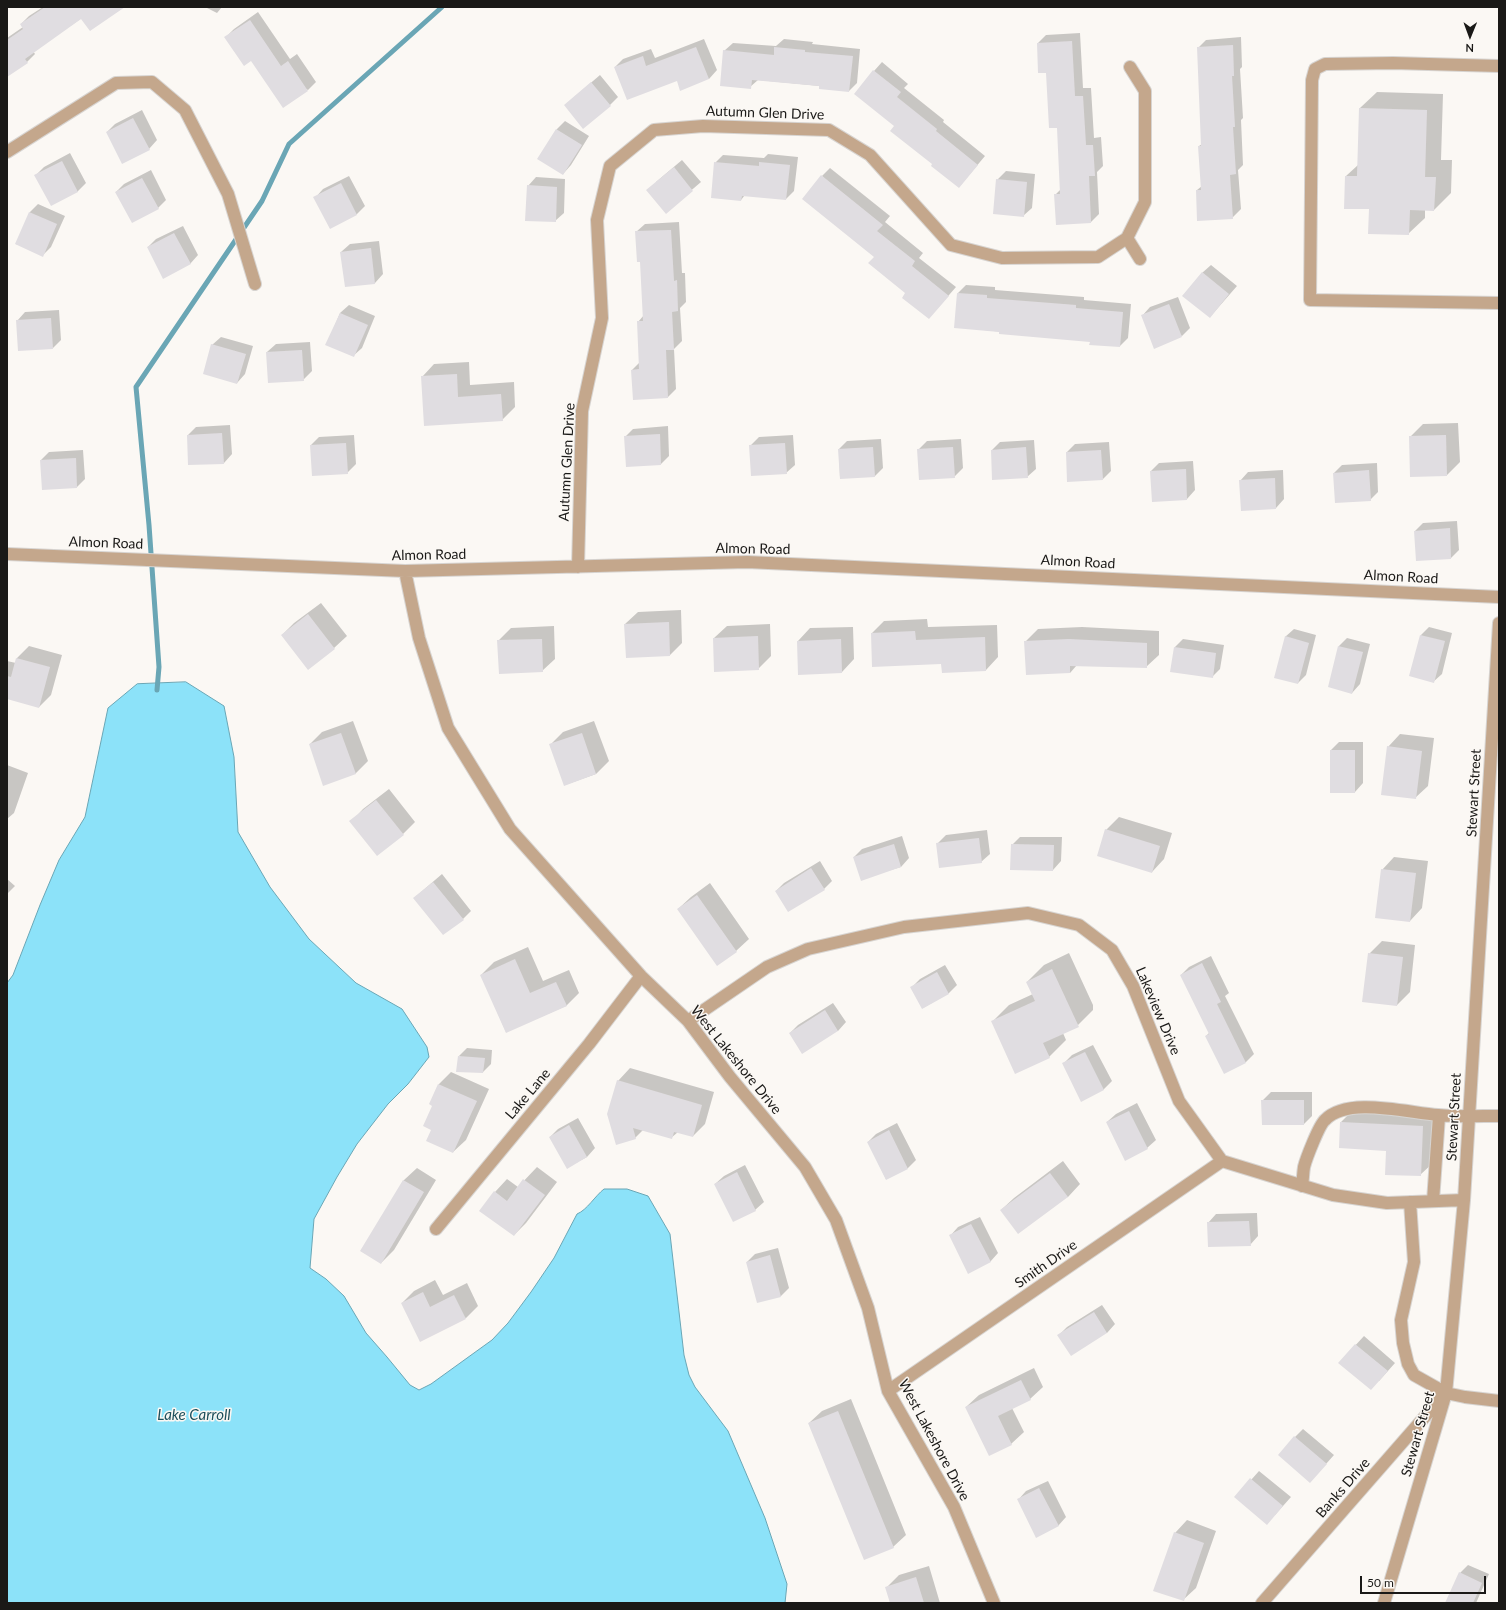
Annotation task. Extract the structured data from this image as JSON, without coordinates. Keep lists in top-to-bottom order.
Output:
{
  "streets": {
    "street": [
      "Autumn Glen Drive",
      "Almon Road",
      "Stewart Street",
      "Lakeview Drive",
      "West Lakeshore Drive",
      "Lake Lane",
      "Smith Drive",
      "Banks Drive"
    ]
  },
  "crossings": [
    ["Autumn Glen Drive", "Almon Road"],
    ["Almon Road", "West Lakeshore Drive"],
    ["Stewart Street", "Banks Drive"],
    ["Lakeview Drive", "West Lakeshore Drive"],
    ["Lakeview Drive", "Smith Drive"],
    ["West Lakeshore Drive", "Lake Lane"],
    ["West Lakeshore Drive", "Smith Drive"]
  ],
  "water": ["Lake Carroll"],
  "scale_bar": "50 m",
  "north": "bottom"
}
